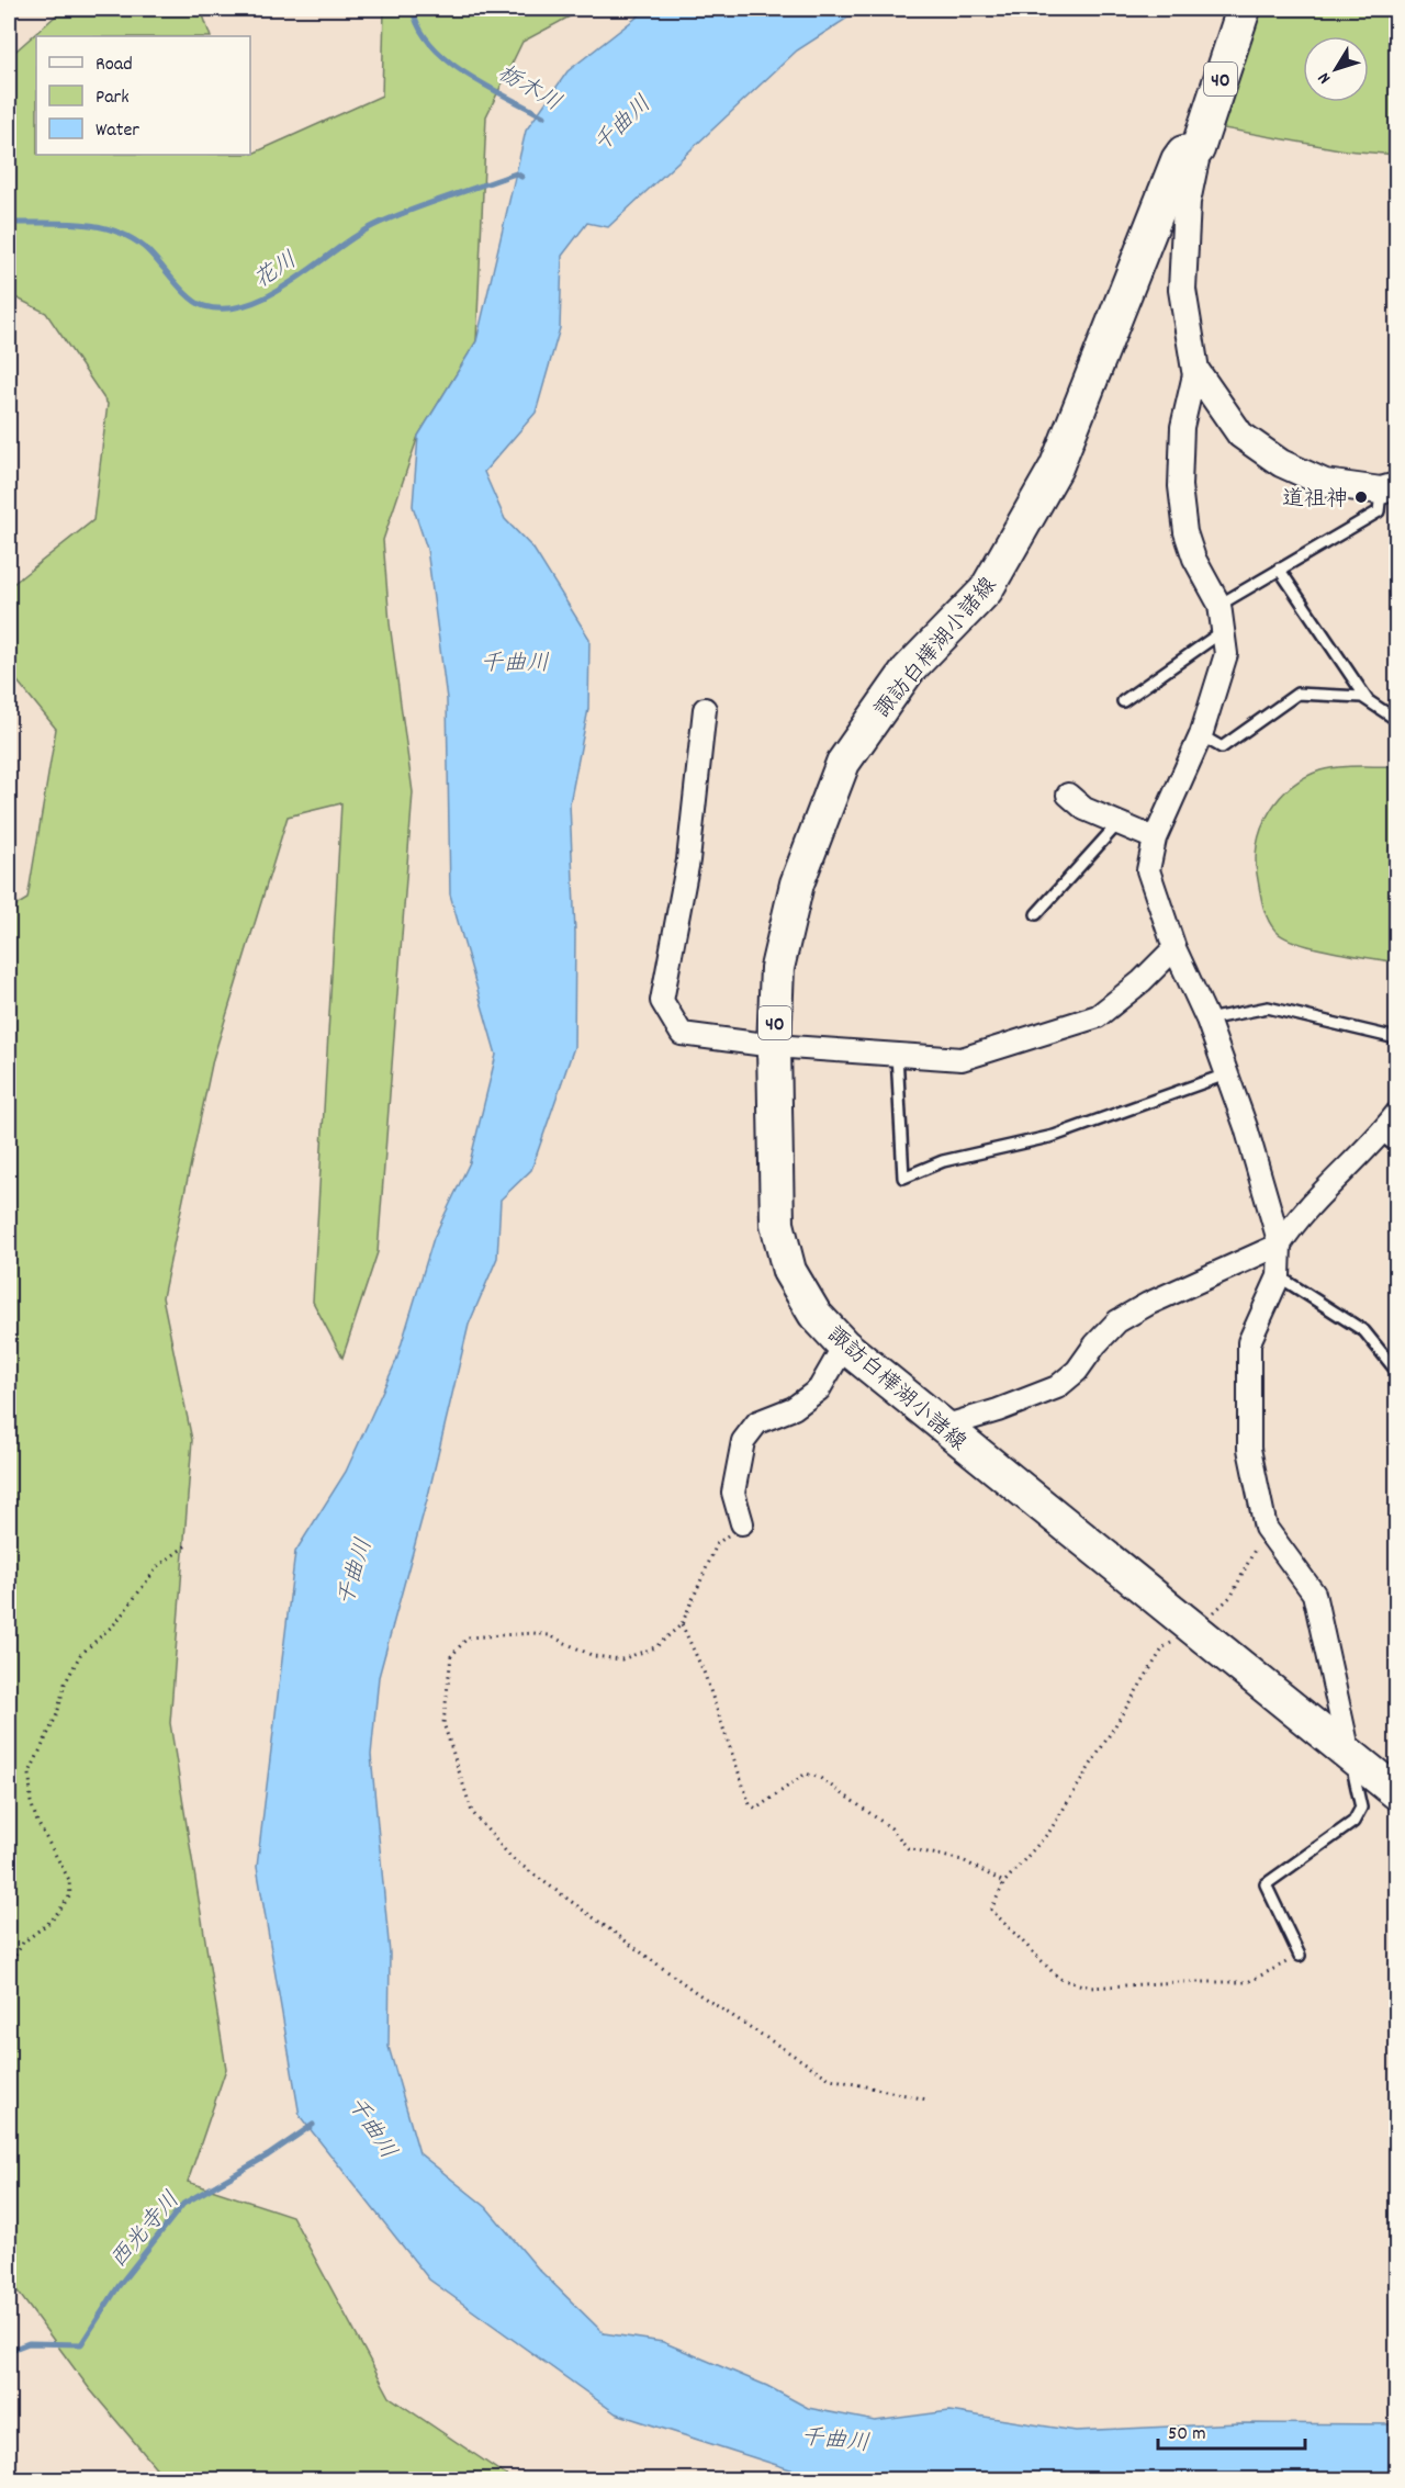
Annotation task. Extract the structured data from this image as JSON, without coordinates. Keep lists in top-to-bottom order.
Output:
{
  "streets": {
    "main road": ["40", "諏訪白樺湖小諸線"]
  },
  "crossings": [
    ["40", "諏訪白樺湖小諸線"]
  ],
  "water": [
    "栃木川",
    "千曲川",
    "花川",
    "西光寺川"
  ],
  "places": ["道祖神"],
  "legend": ["Road", "Park", "Water"],
  "scale_bar": "50 m",
  "north": "bottom left"
}
